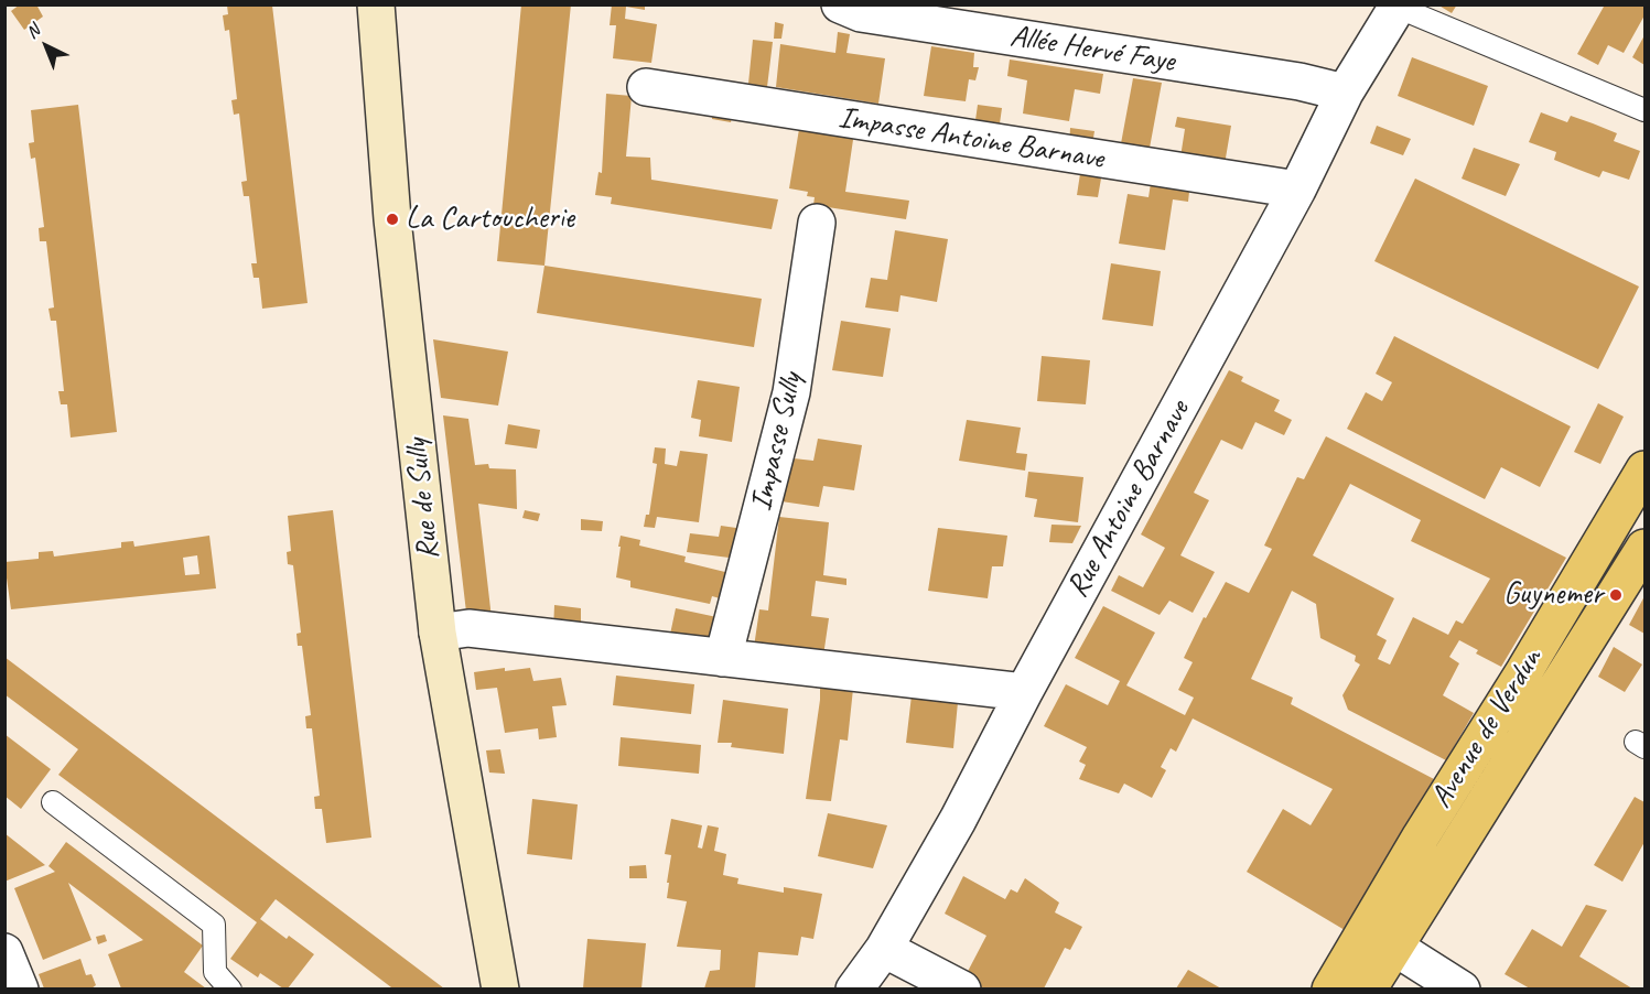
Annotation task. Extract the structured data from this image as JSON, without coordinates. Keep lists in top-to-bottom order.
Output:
{
  "streets": {
    "main road": ["Avenue de Verdun"],
    "street": [
      "Allée Hervé Faye",
      "Impasse Antoine Barnave",
      "Impasse Sully",
      "Rue de Sully",
      "Rue Antoine Barnave"
    ]
  },
  "crossings": [
    ["Allée Hervé Faye", "Rue Antoine Barnave"],
    ["Impasse Antoine Barnave", "Rue Antoine Barnave"]
  ],
  "places": ["La Cartoucherie", "Guynemer"],
  "north": "top left"
}
